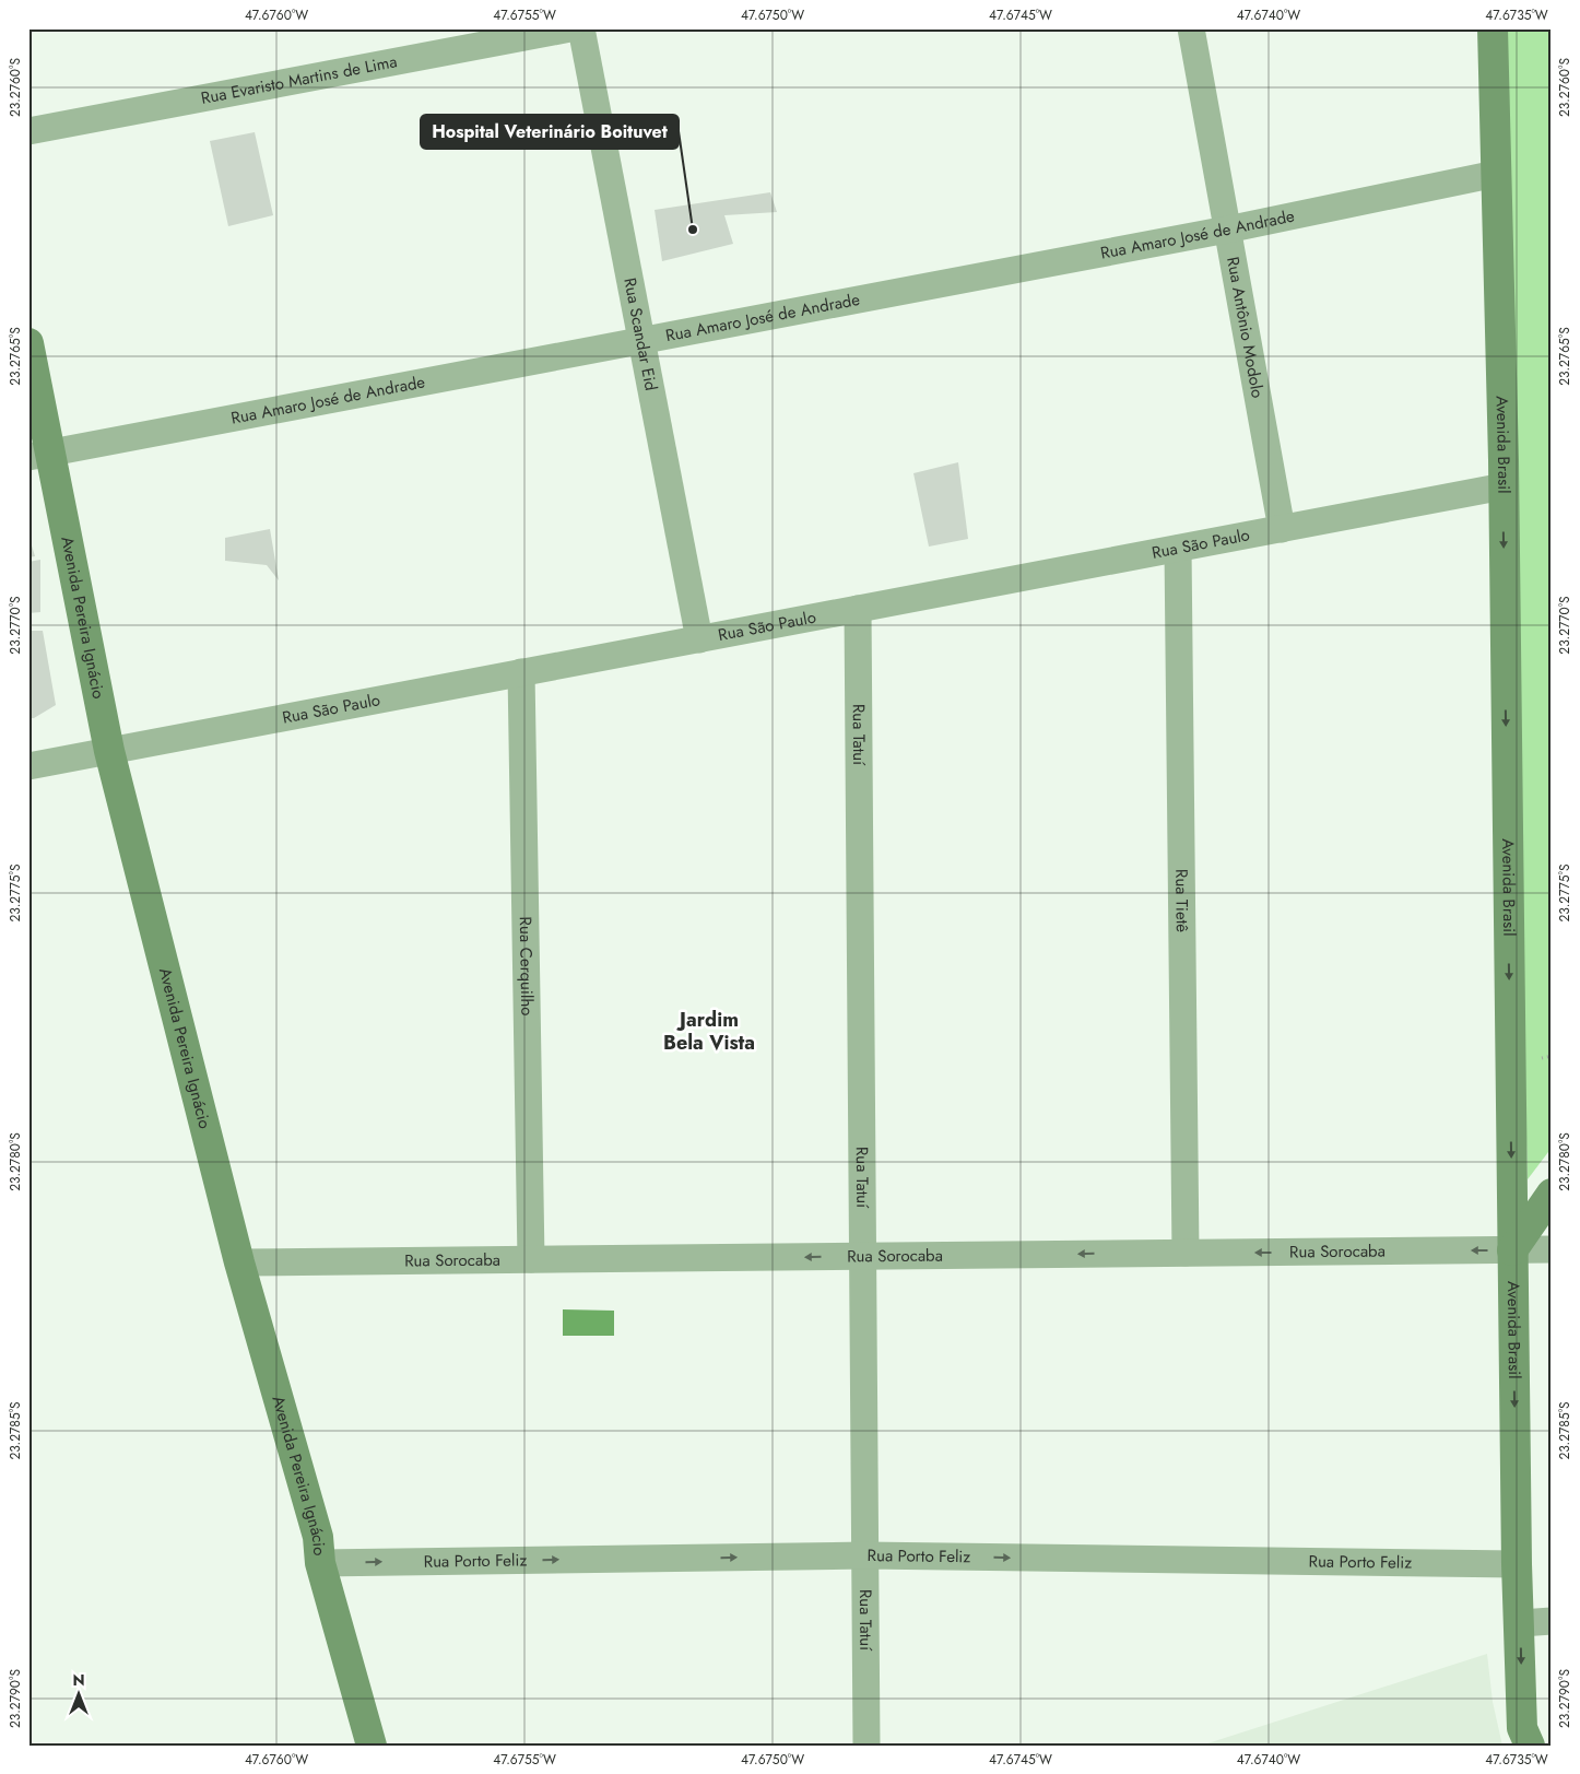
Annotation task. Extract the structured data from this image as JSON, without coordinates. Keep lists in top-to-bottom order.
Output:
{
  "streets": {
    "street": [
      "Rua Evaristo Martins de Lima",
      "Rua Amaro José de Andrade",
      "Rua Antônio Modolo",
      "Rua Scandar Eid",
      "Avenida Brasil",
      "Rua São Paulo",
      "Avenida Pereira Ignácio",
      "Rua Tatuí",
      "Rua Tietê",
      "Rua Cerquilho",
      "Rua Sorocaba",
      "Rua Porto Feliz"
    ]
  },
  "crossings": [
    ["Rua Amaro José de Andrade", "Rua Antônio Modolo"],
    ["Rua Amaro José de Andrade", "Rua Scandar Eid"],
    ["Rua Amaro José de Andrade", "Avenida Brasil"],
    ["Rua Amaro José de Andrade", "Avenida Pereira Ignácio"],
    ["Rua Antônio Modolo", "Rua São Paulo"],
    ["Rua Scandar Eid", "Rua São Paulo"],
    ["Avenida Brasil", "Rua São Paulo"],
    ["Avenida Brasil", "Rua Sorocaba"],
    ["Avenida Brasil", "Rua Porto Feliz"],
    ["Rua São Paulo", "Avenida Pereira Ignácio"],
    ["Rua São Paulo", "Rua Tatuí"],
    ["Rua São Paulo", "Rua Tietê"],
    ["Rua São Paulo", "Rua Cerquilho"],
    ["Avenida Pereira Ignácio", "Rua Sorocaba"],
    ["Avenida Pereira Ignácio", "Rua Porto Feliz"],
    ["Rua Tatuí", "Rua Sorocaba"],
    ["Rua Tatuí", "Rua Porto Feliz"],
    ["Rua Tietê", "Rua Sorocaba"],
    ["Rua Cerquilho", "Rua Sorocaba"]
  ],
  "one_way": ["Avenida Brasil", "Rua Sorocaba", "Rua Porto Feliz"],
  "districts": ["Jardim Bela Vista"],
  "places": ["Hospital Veterinário Boituvet"],
  "north": "top",
  "coordinates": [
    "47.6760°W",
    "47.6755°W",
    "47.6750°W",
    "47.6745°W",
    "47.6740°W",
    "47.6735°W",
    "23.2760°S",
    "23.2765°S",
    "23.2770°S",
    "23.2775°S",
    "23.2780°S",
    "23.2785°S",
    "23.2790°S"
  ]
}
